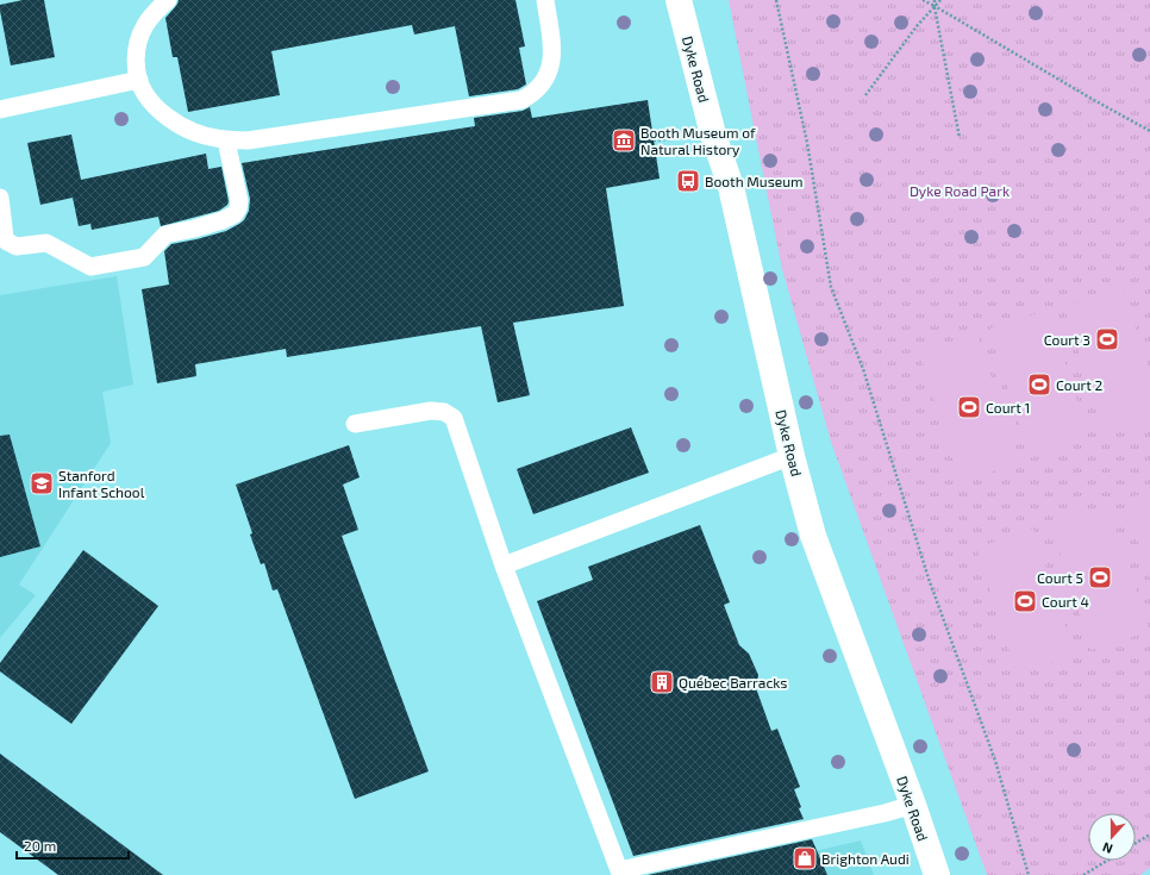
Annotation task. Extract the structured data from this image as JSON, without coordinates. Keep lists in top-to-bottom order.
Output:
{
  "streets": {
    "street": ["Dyke Road"]
  },
  "parks": ["Dyke Road Park"],
  "places": {
    "museum": ["Booth Museum of Natural History"],
    "bus stop": ["Booth Museum"],
    "sports": [
      "Court 3",
      "Court 2",
      "Court 1",
      "Court 5",
      "Court 4"
    ],
    "school or university": ["Stanford Infant School"],
    "building": ["Québec Barracks"],
    "shop": ["Brighton Audi"]
  },
  "scale_bar": "20 m",
  "north": "bottom"
}
